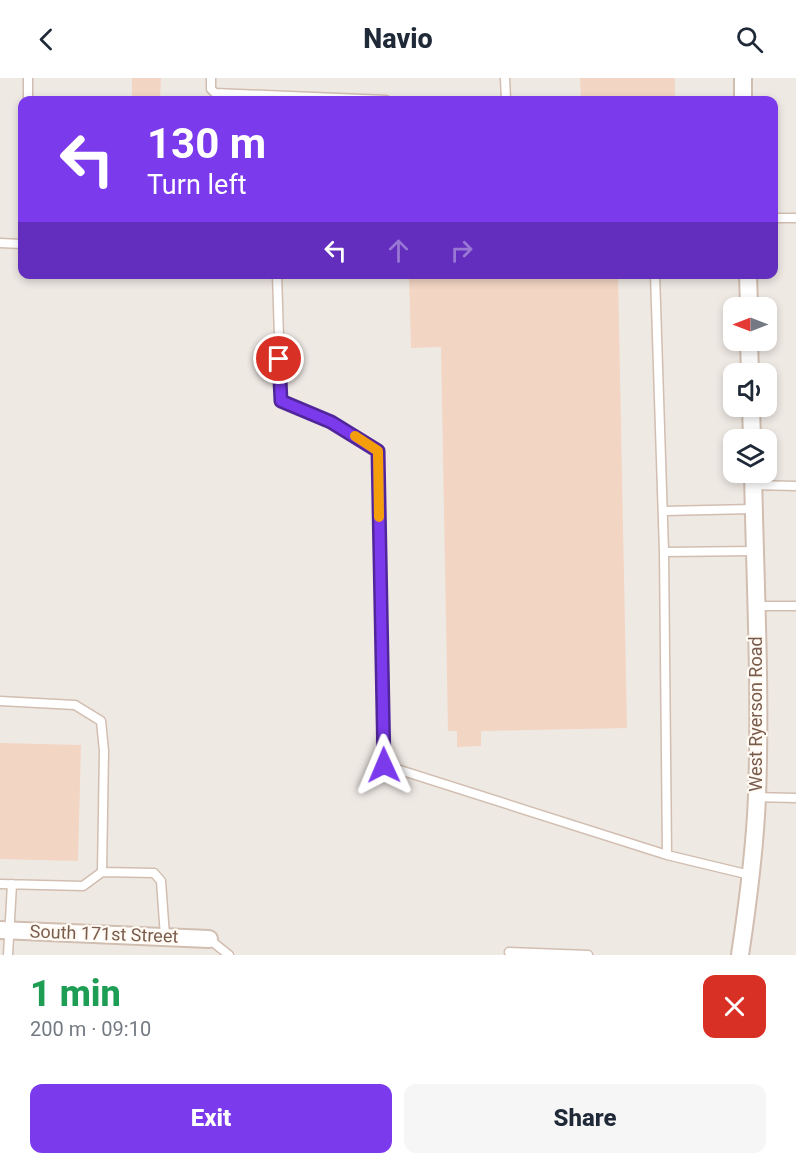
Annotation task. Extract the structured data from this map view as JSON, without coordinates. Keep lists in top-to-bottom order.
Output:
{
  "streets": {
    "street": ["West Ryerson Road", "South 171st Street"]
  },
  "north": "left",
  "page": {
    "header": "Navio",
    "turn": ["130 m", "Turn left"],
    "heading": ["1 min", "200 m · 09:10"],
    "buttons": ["Exit", "Share"]
  }
}
